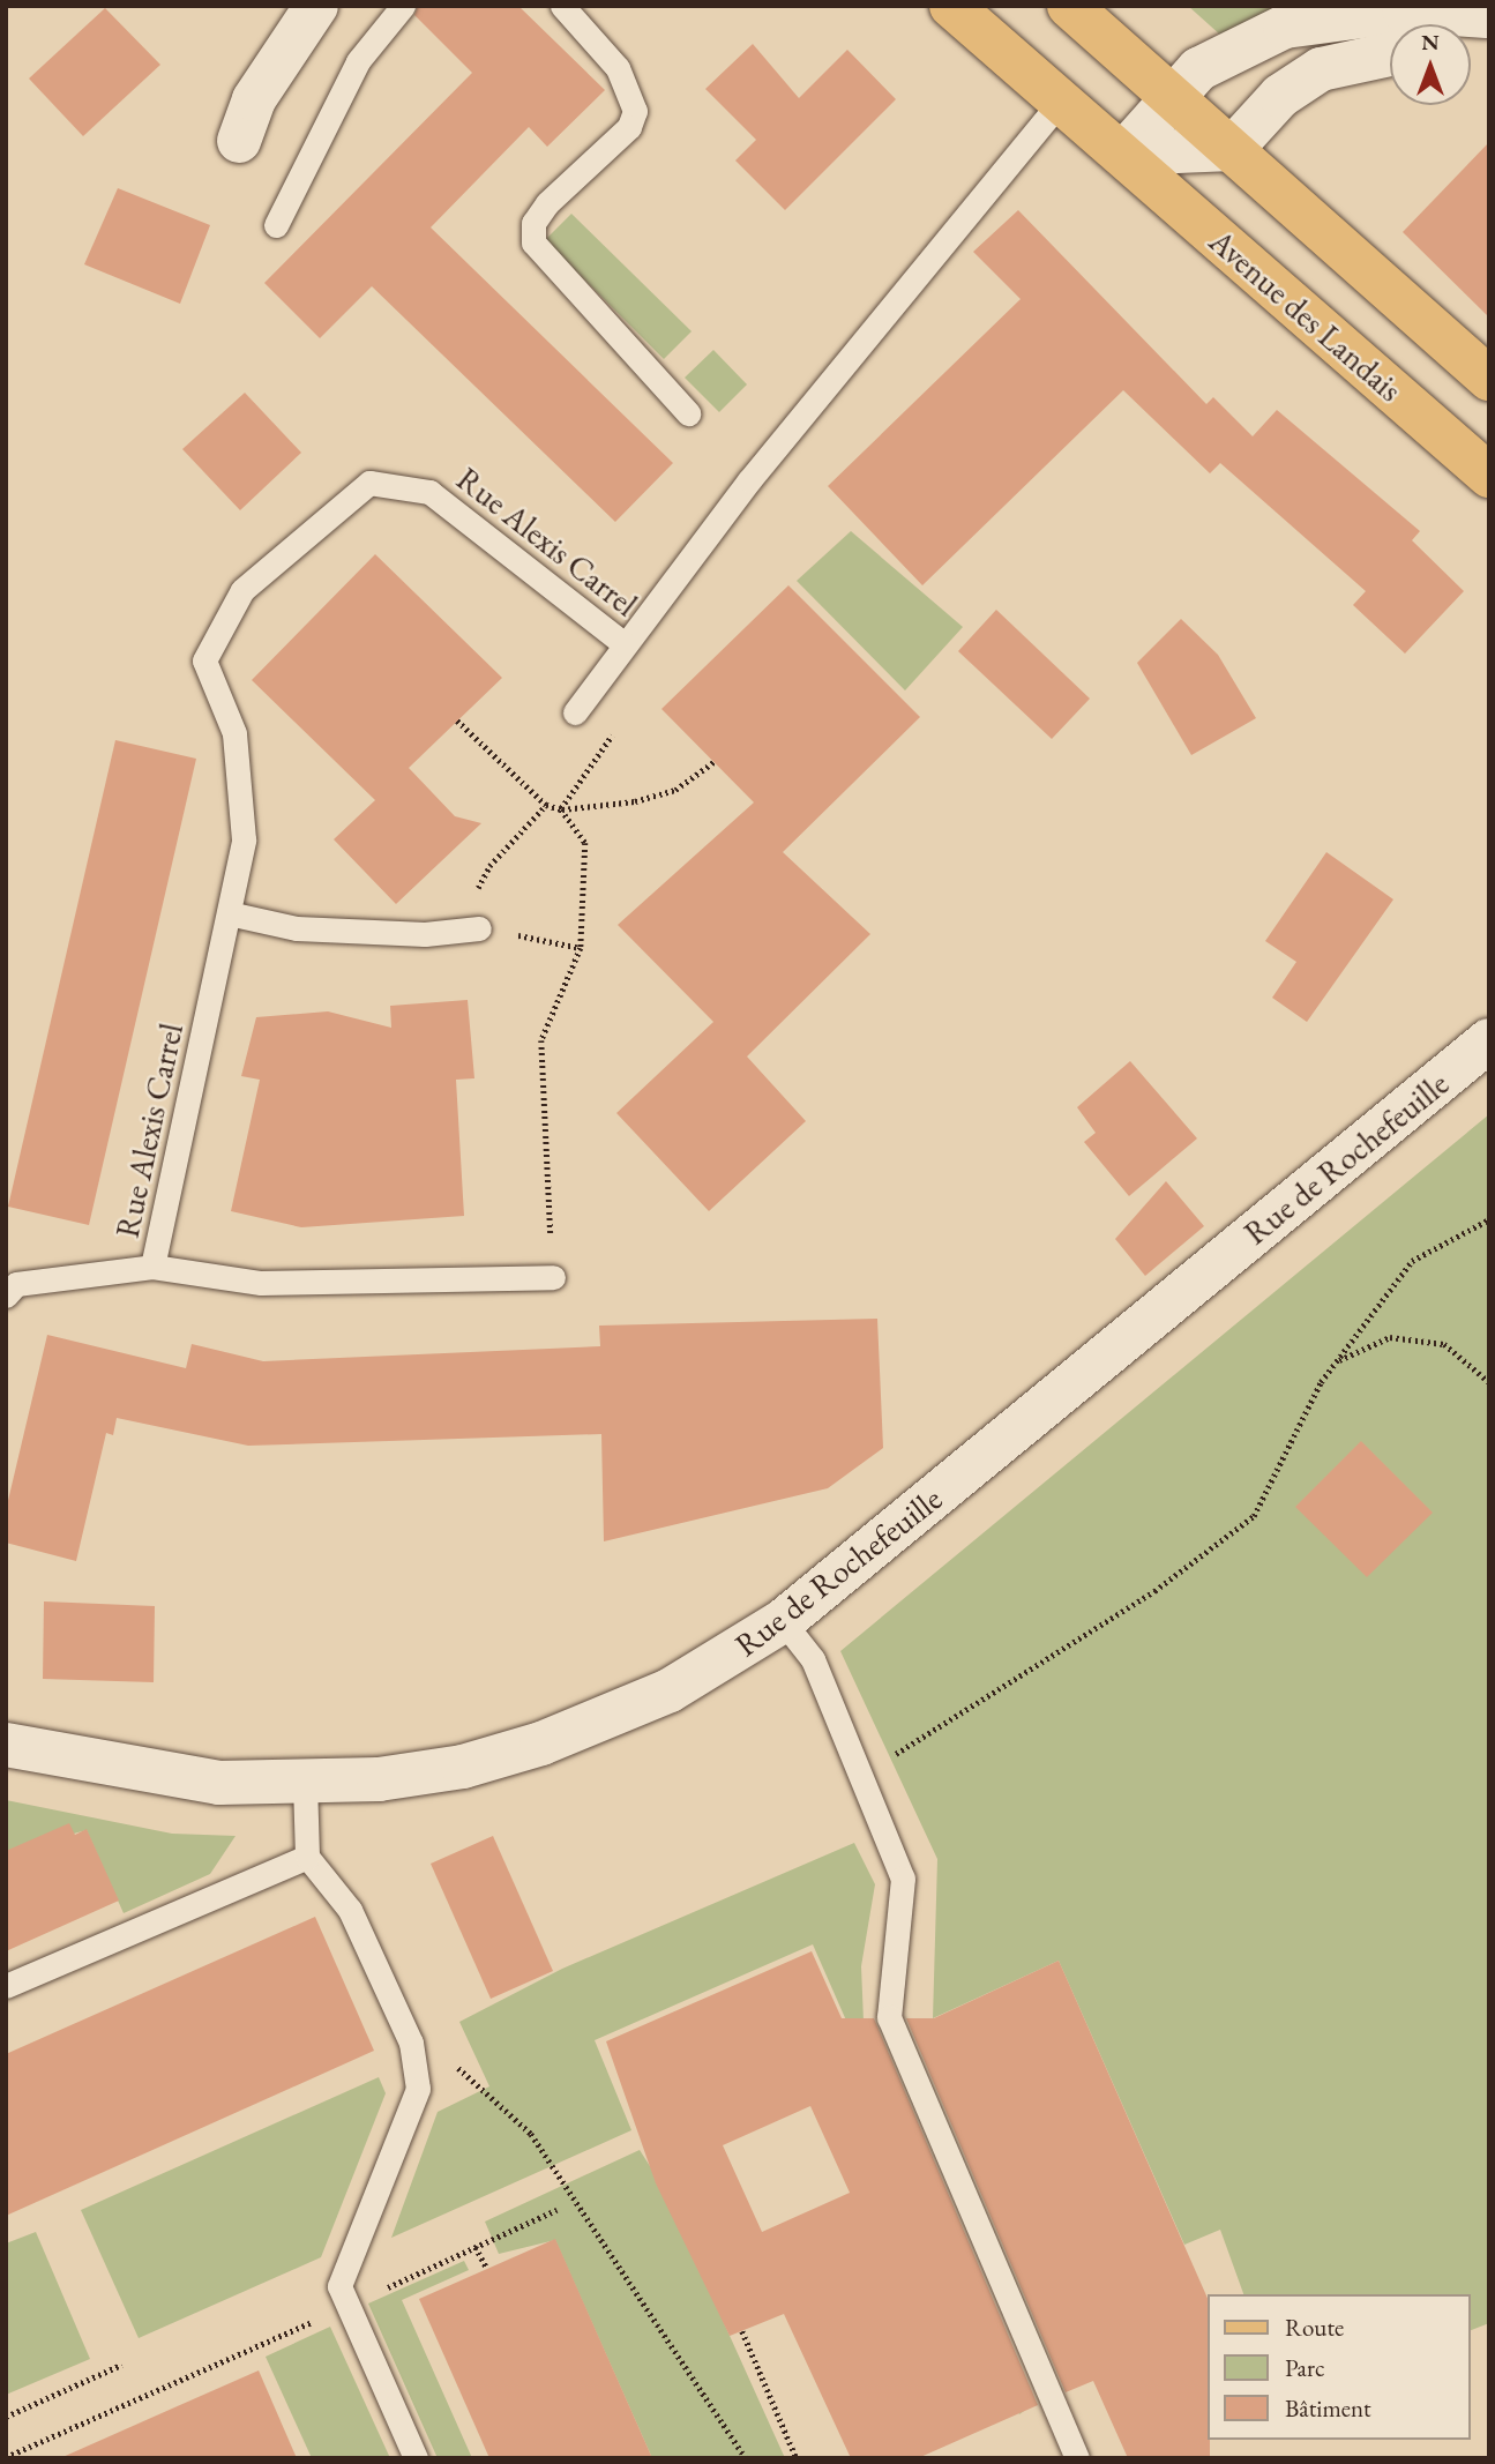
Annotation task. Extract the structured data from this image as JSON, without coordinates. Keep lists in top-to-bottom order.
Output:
{
  "streets": {
    "main road": ["Avenue des Landais"],
    "street": ["Rue de Rochefeuille"],
    "lane": ["Rue Alexis Carrel"]
  },
  "crossings": [
    ["Avenue des Landais", "Rue Alexis Carrel"]
  ],
  "legend": ["Route", "Parc", "Bâtiment"],
  "north": "top"
}
